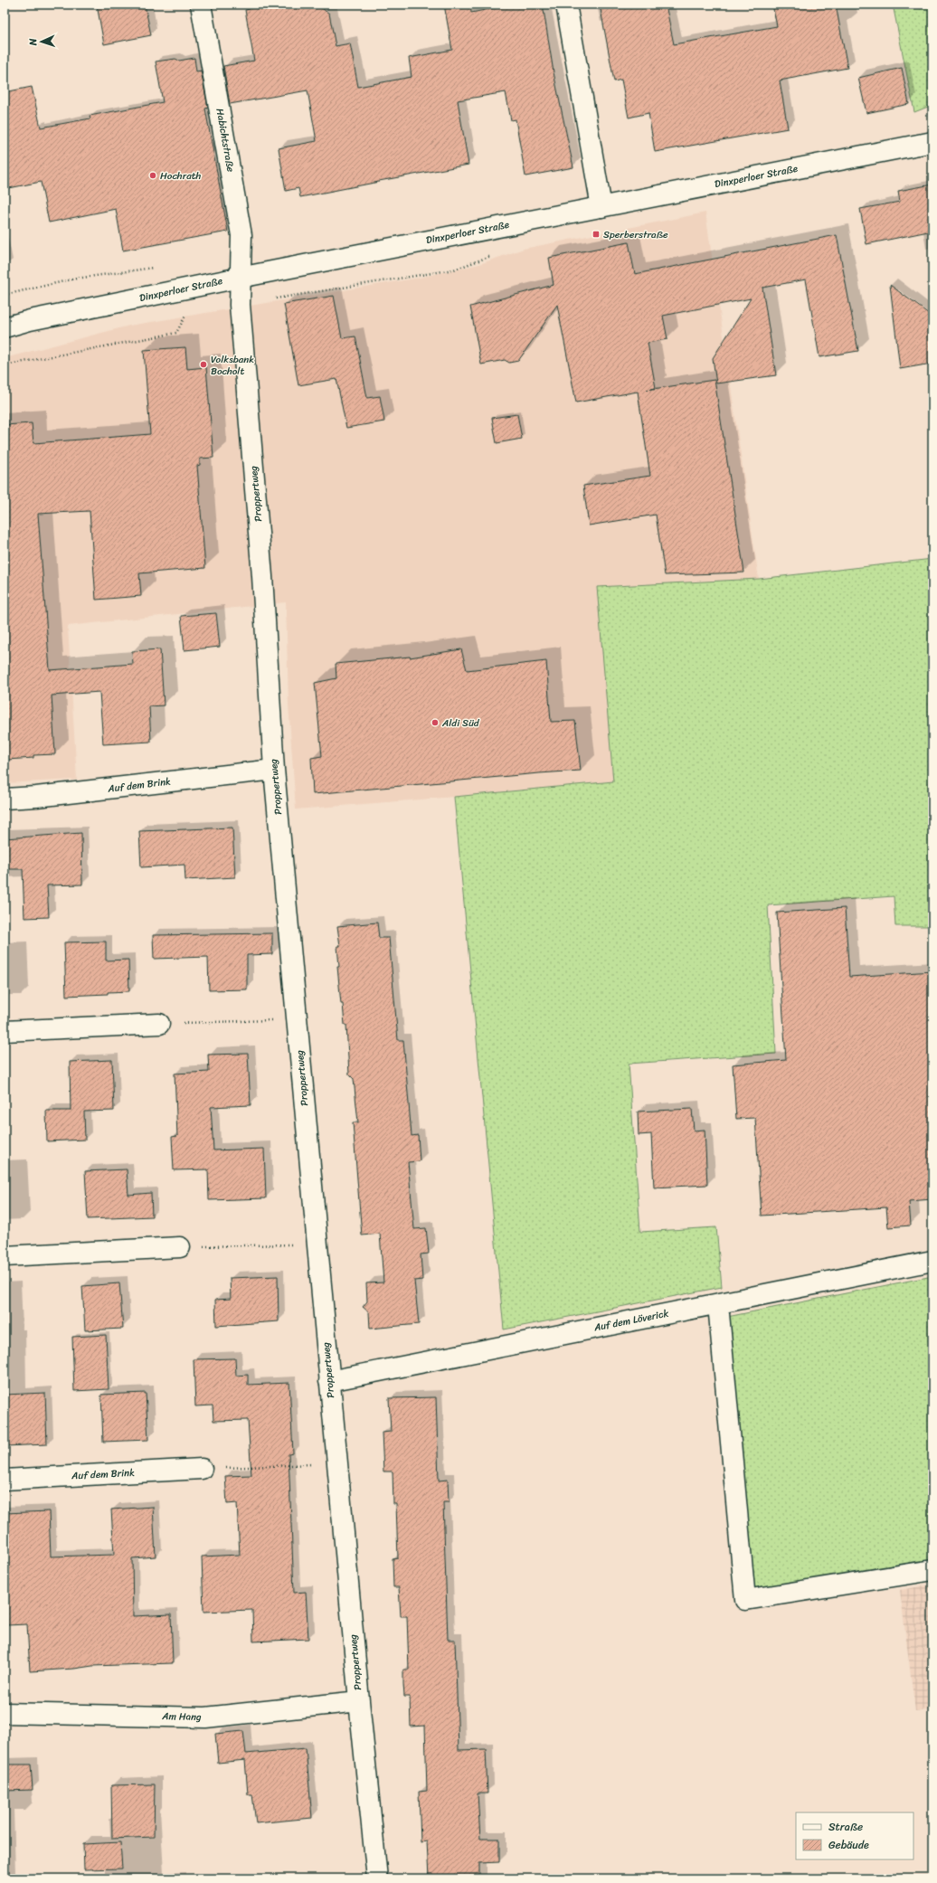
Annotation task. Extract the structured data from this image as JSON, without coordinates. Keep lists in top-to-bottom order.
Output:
{
  "streets": {
    "street": [
      "Habichtstraße",
      "Dinxperloer Straße",
      "Proppertweg",
      "Auf dem Brink",
      "Auf dem Löverick",
      "Am Hang"
    ]
  },
  "crossings": [
    ["Habichtstraße", "Dinxperloer Straße"],
    ["Habichtstraße", "Proppertweg"],
    ["Dinxperloer Straße", "Proppertweg"],
    ["Proppertweg", "Auf dem Brink"],
    ["Proppertweg", "Auf dem Löverick"],
    ["Proppertweg", "Am Hang"]
  ],
  "places": {
    "other": ["Hochrath", "Volksbank Bocholt", "Aldi Süd"],
    "transit": ["Sperberstraße"]
  },
  "legend": ["Straße", "Gebäude"],
  "north": "left"
}
